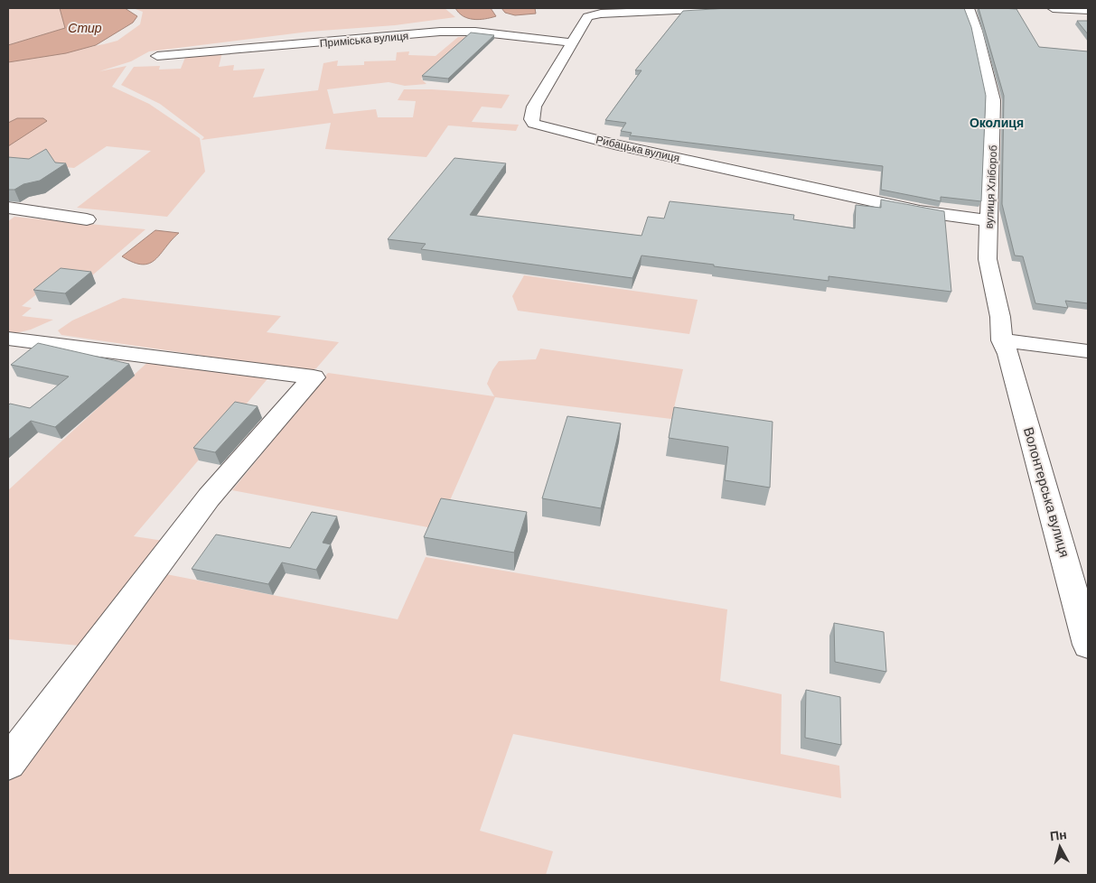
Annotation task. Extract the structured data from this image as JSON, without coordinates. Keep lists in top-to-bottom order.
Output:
{
  "streets": {
    "street": [
      "Приміська вулиця",
      "Рибацька вулиця",
      "вулиця Хлібороб",
      "Волонтерська вулиця"
    ]
  },
  "crossings": [
    ["Приміська вулиця", "Рибацька вулиця"],
    ["Рибацька вулиця", "вулиця Хлібороб"],
    ["вулиця Хлібороб", "Волонтерська вулиця"]
  ],
  "districts": ["Околиця"],
  "water": ["Стир"],
  "north": "top"
}
